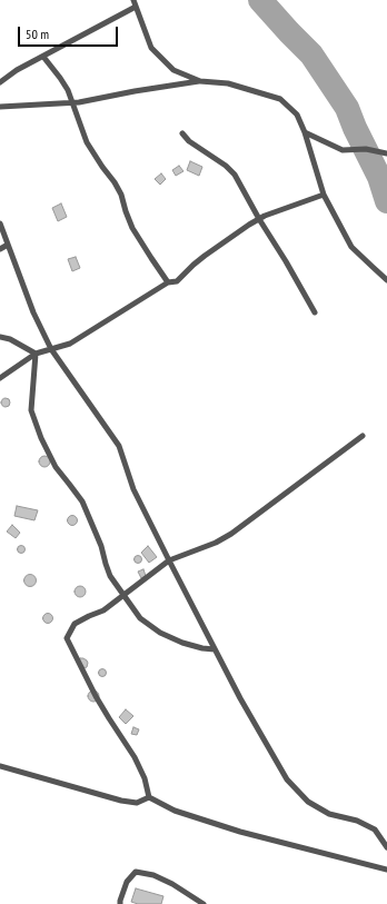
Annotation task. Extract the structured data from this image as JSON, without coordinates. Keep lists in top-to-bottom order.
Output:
{
  "scale_bar": "50 m"
}
